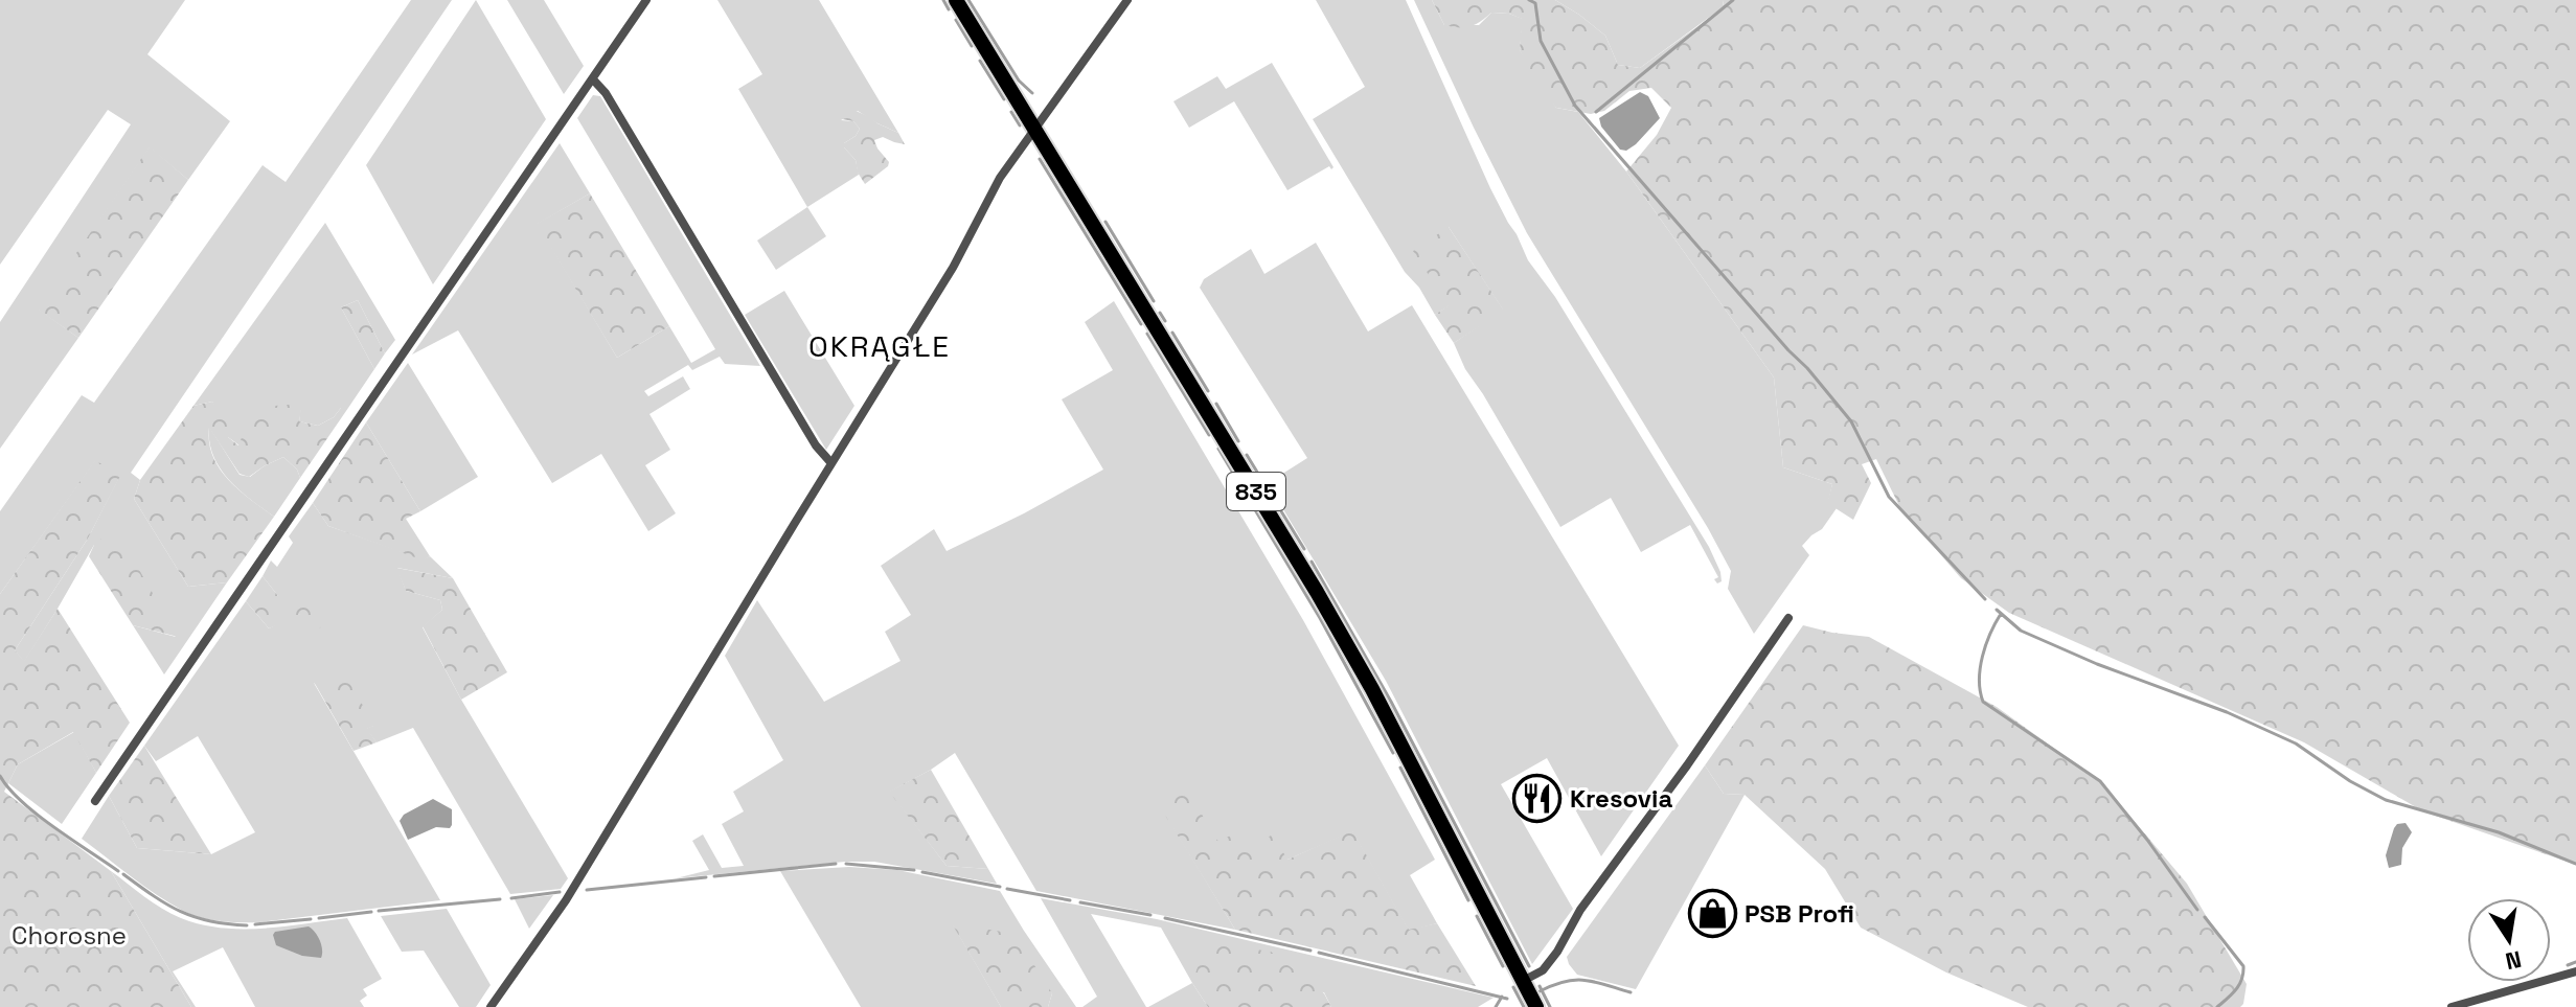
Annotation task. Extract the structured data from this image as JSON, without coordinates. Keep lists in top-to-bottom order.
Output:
{
  "streets": {
    "main road": ["835"]
  },
  "districts": ["OKRĄGŁE"],
  "parks": ["Chorosne"],
  "places": {
    "restaurant": ["Kresovia"],
    "shop": ["PSB Profi"]
  },
  "north": "bottom"
}
